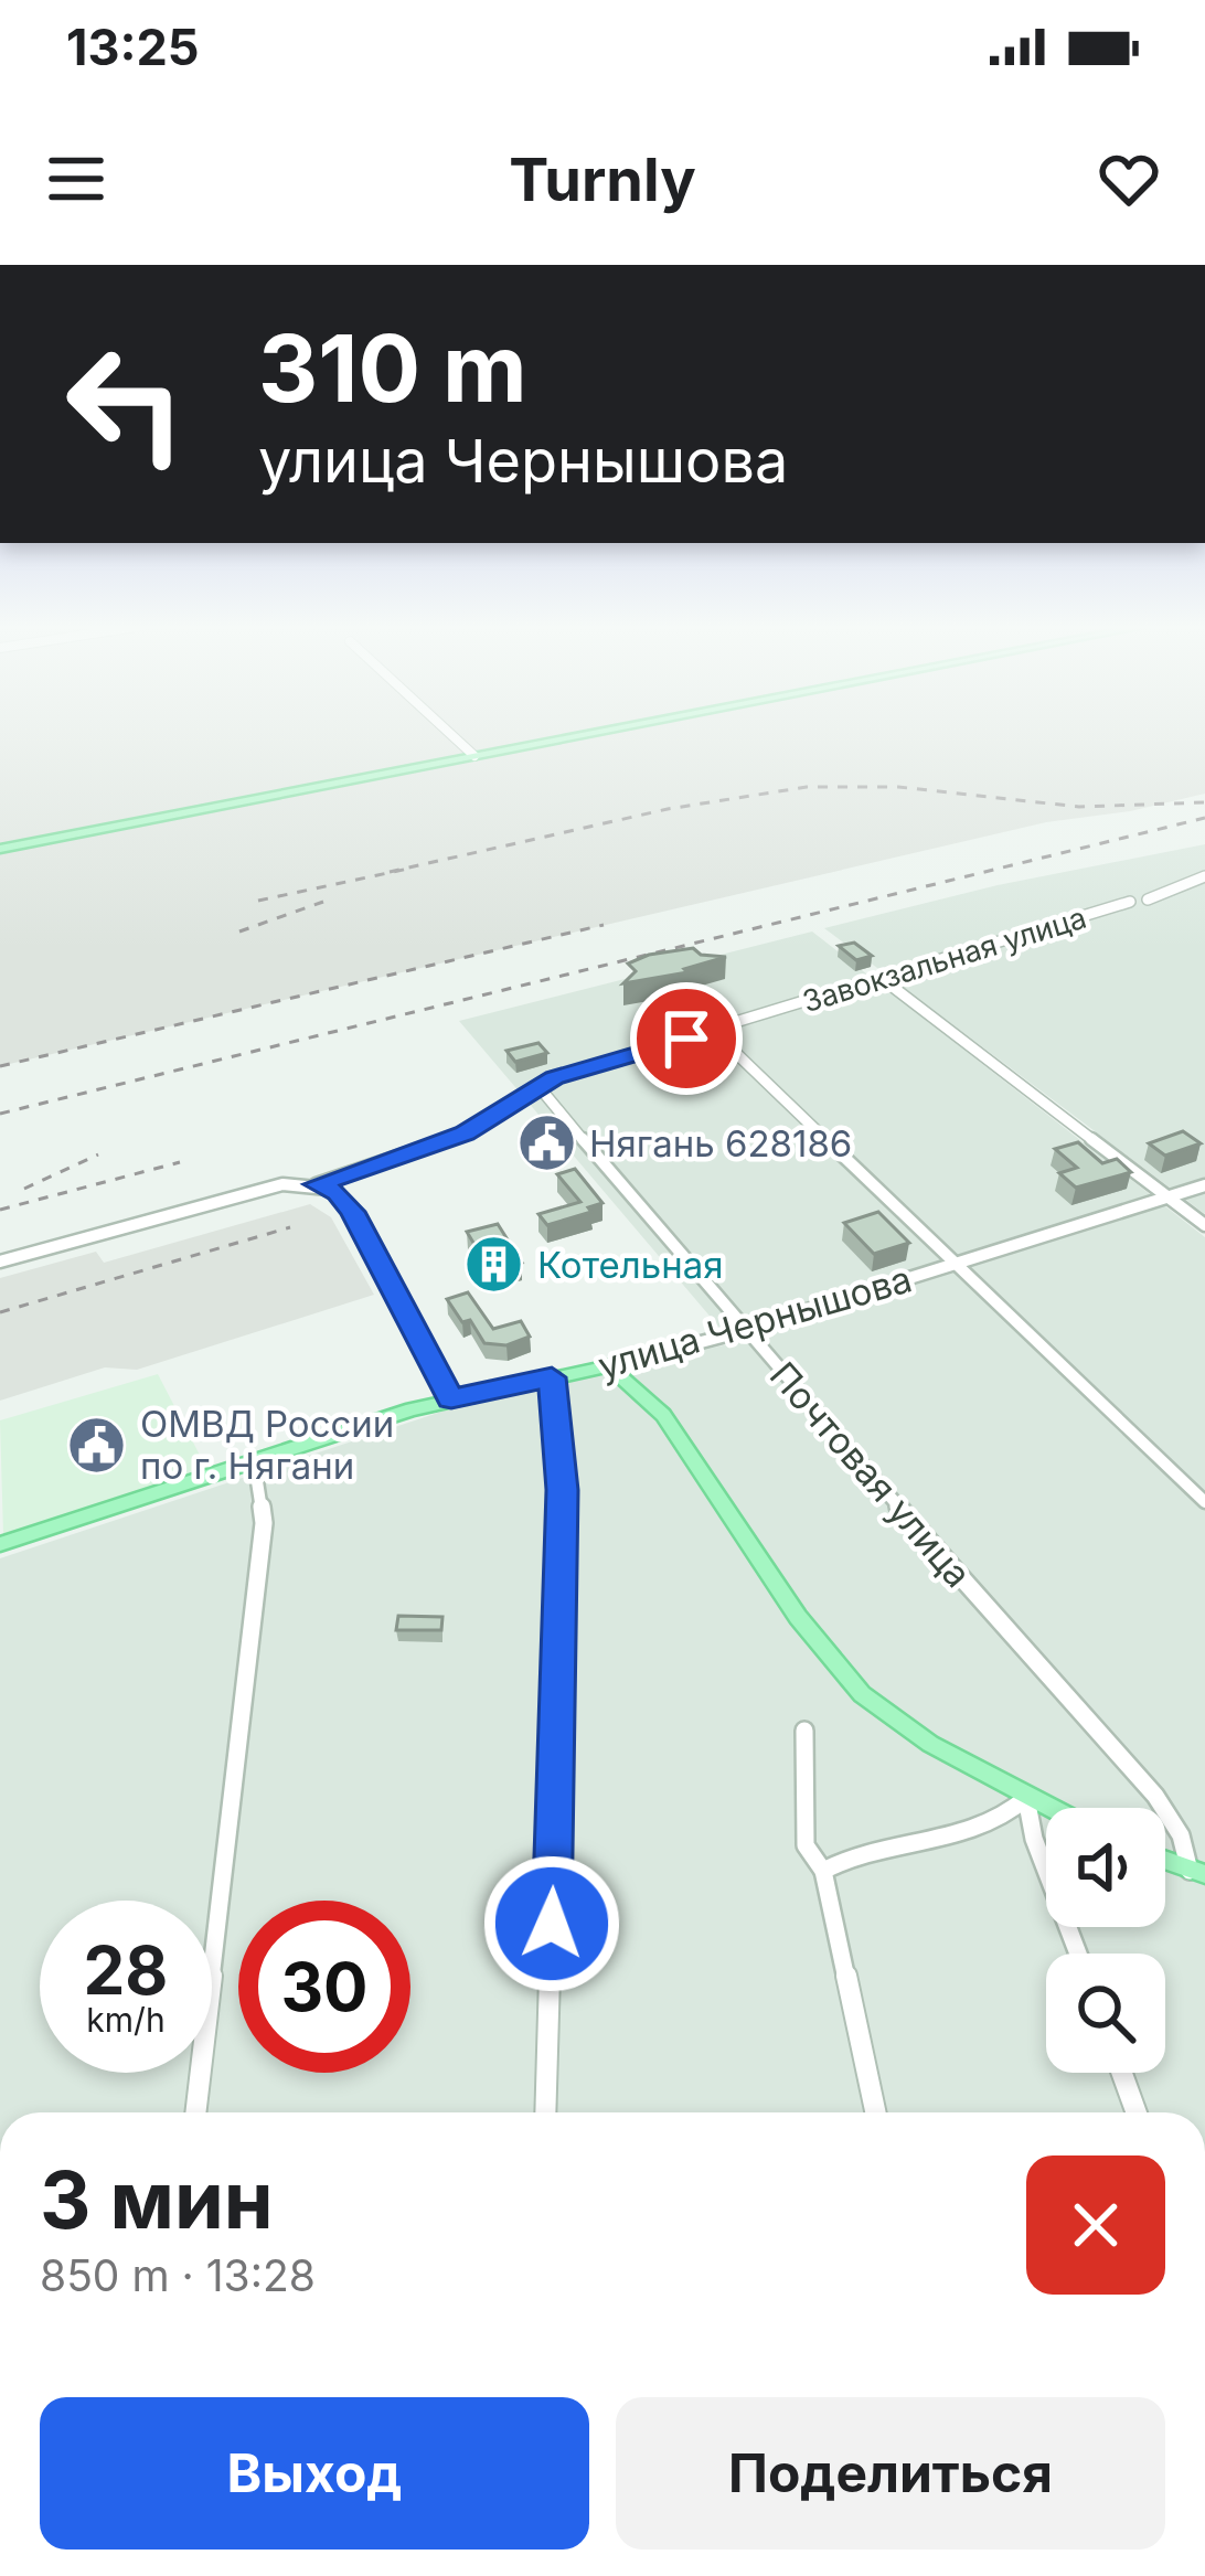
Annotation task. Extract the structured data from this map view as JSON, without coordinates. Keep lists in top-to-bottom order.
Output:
{
  "streets": {
    "main road": ["улица Чернышова"],
    "street": ["Завокзальная улица", "Почтовая улица"]
  },
  "crossings": [
    ["Завокзальная улица", "Почтовая улица"],
    ["улица Чернышова", "Почтовая улица"]
  ],
  "places": {
    "public building": ["Нягань 628186", "ОМВД России по г. Нягани"],
    "building": ["Котельная"]
  },
  "page": {
    "status": "13:25",
    "header": "Turnly",
    "turn": ["310 m", "улица Чернышова"],
    "speed": "28 km/h",
    "limit": "30",
    "heading": ["3 мин", "850 m · 13:28"],
    "buttons": ["Выход", "Поделиться"]
  }
}
